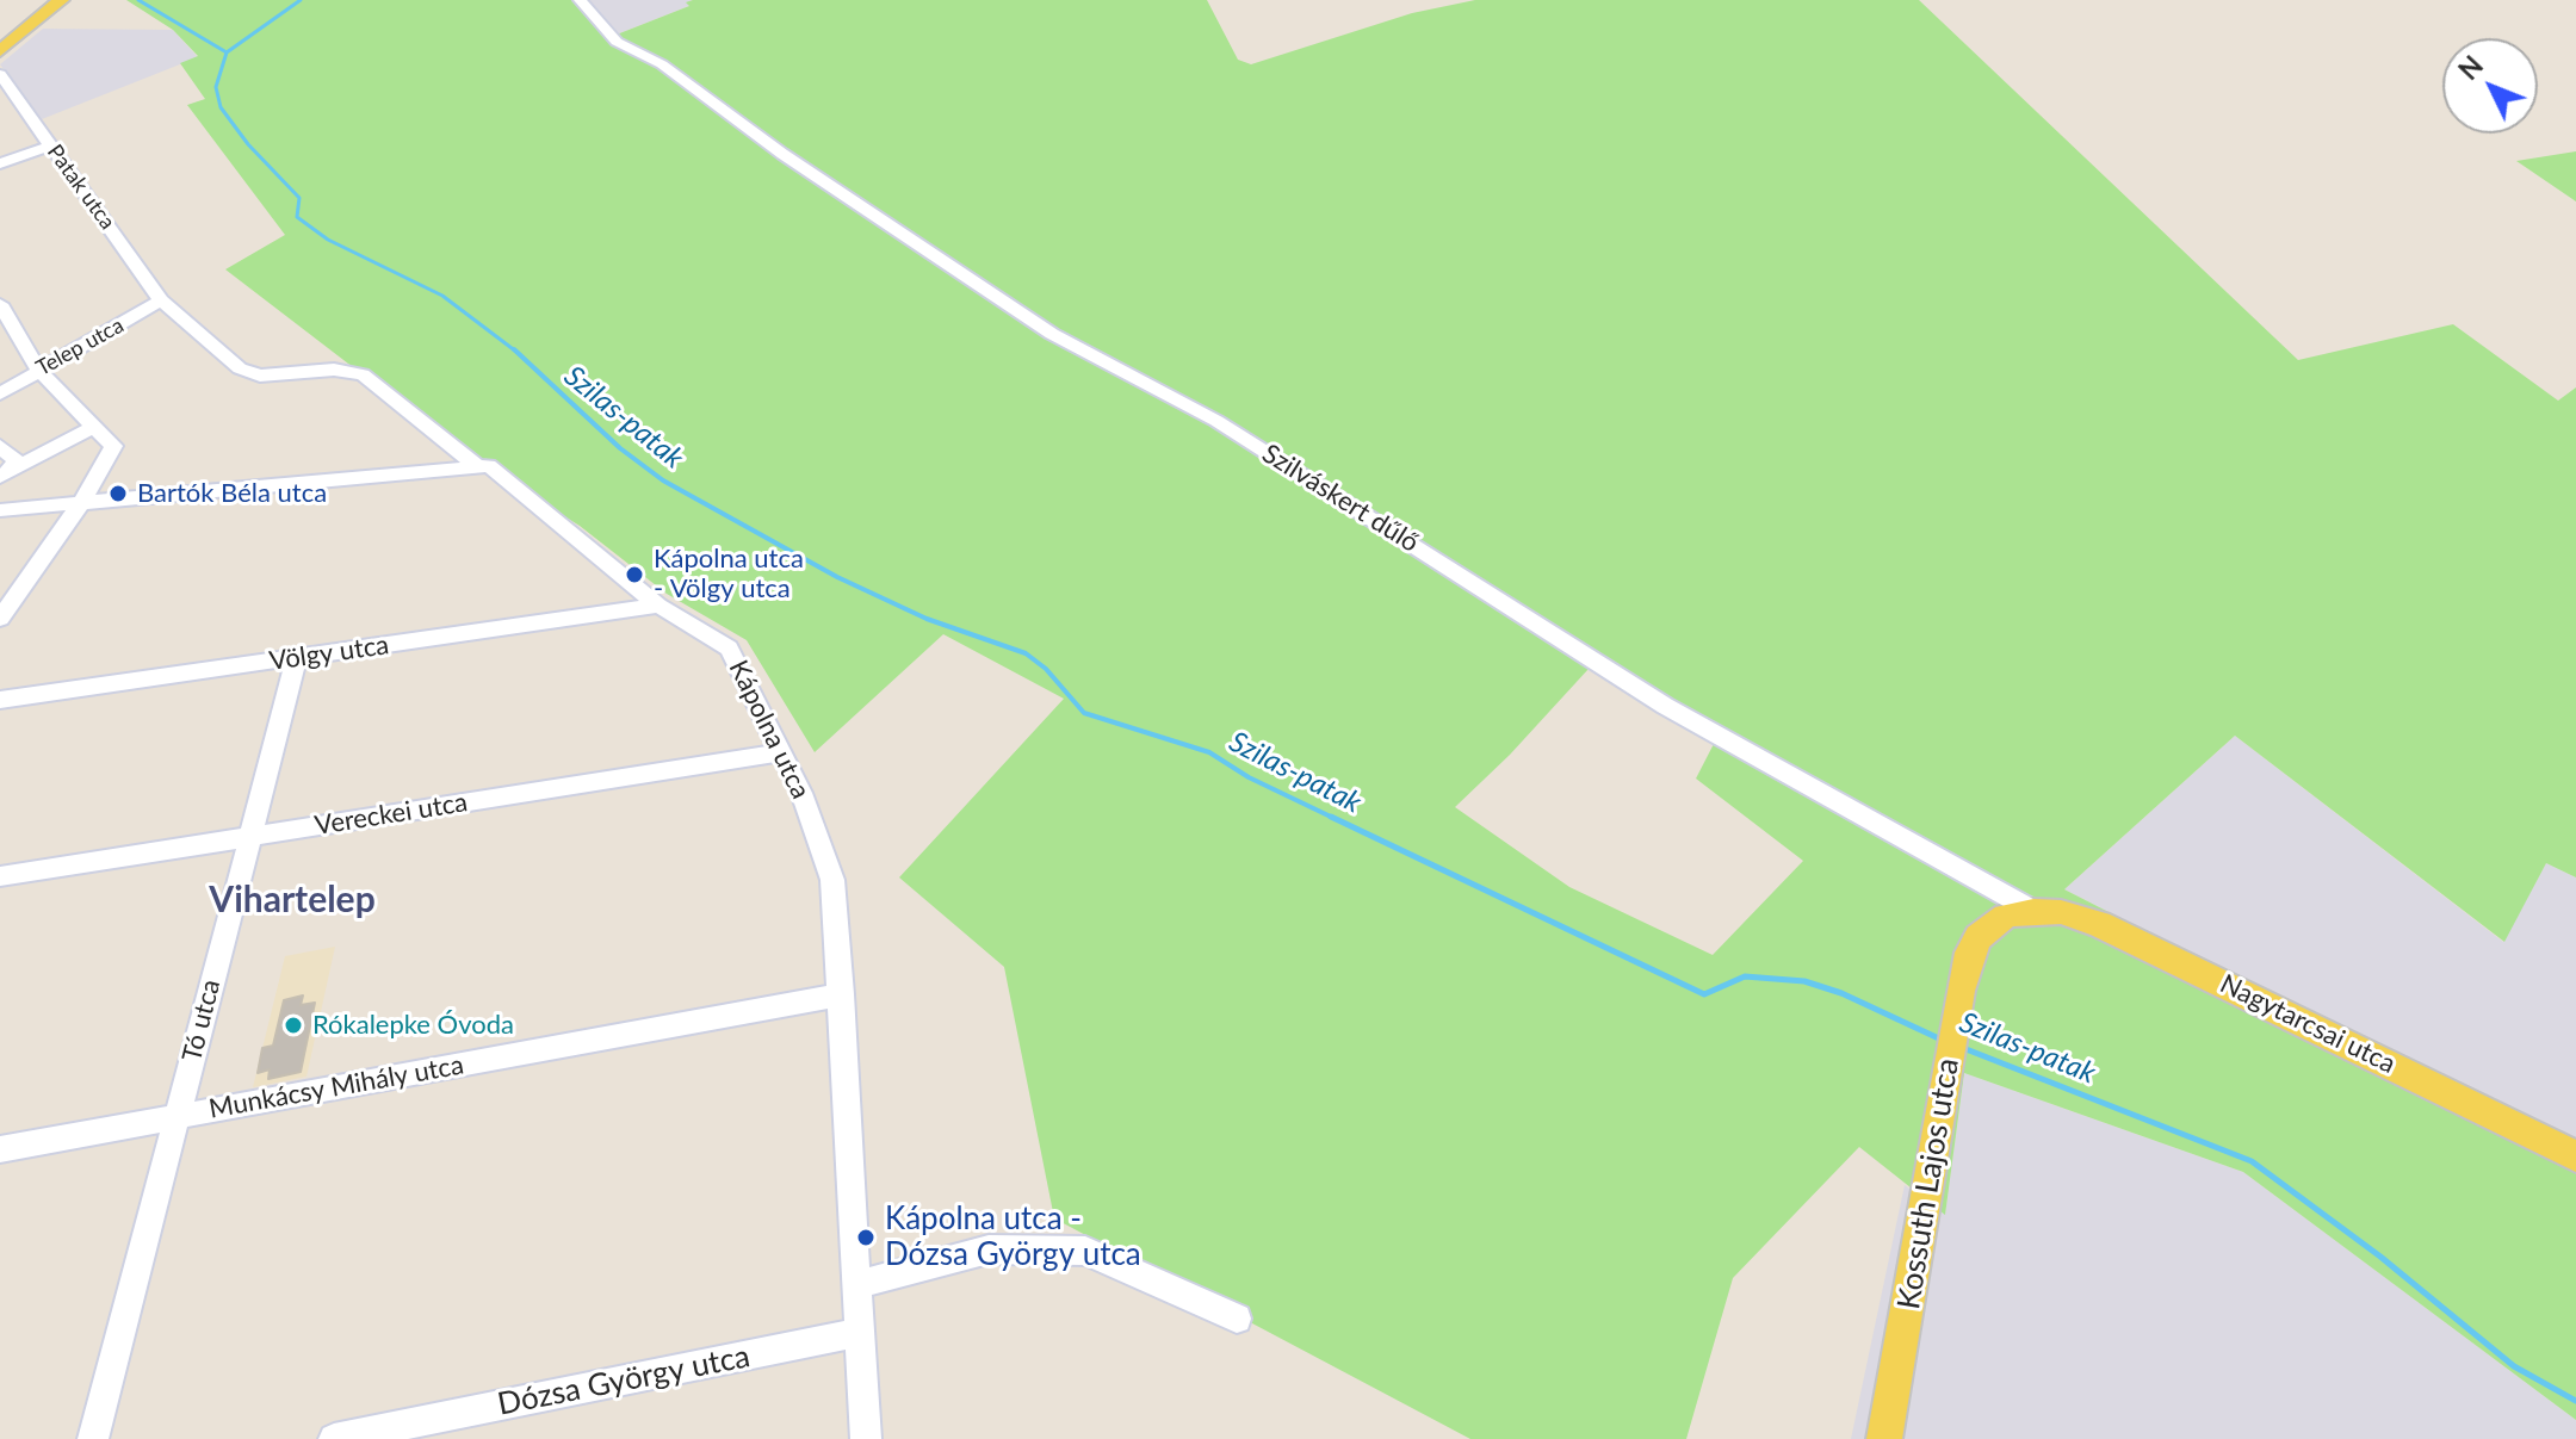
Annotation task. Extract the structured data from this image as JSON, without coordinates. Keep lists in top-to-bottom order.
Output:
{
  "streets": {
    "main road": ["Nagytarcsai utca", "Kossuth Lajos utca"],
    "street": [
      "Patak utca",
      "Telep utca",
      "Szilváskert dűlő",
      "Völgy utca",
      "Kápolna utca",
      "Vereckei utca",
      "Tó utca",
      "Munkácsy Mihály utca",
      "Dózsa György utca"
    ]
  },
  "crossings": [
    ["Patak utca", "Telep utca"],
    ["Patak utca", "Kápolna utca"],
    ["Telep utca", "Kápolna utca"],
    ["Szilváskert dűlő", "Nagytarcsai utca"],
    ["Szilváskert dűlő", "Kossuth Lajos utca"],
    ["Völgy utca", "Kápolna utca"],
    ["Völgy utca", "Tó utca"],
    ["Kápolna utca", "Vereckei utca"],
    ["Kápolna utca", "Munkácsy Mihály utca"],
    ["Kápolna utca", "Dózsa György utca"],
    ["Vereckei utca", "Tó utca"],
    ["Tó utca", "Munkácsy Mihály utca"],
    ["Nagytarcsai utca", "Kossuth Lajos utca"]
  ],
  "districts": ["Vihartelep"],
  "water": ["Szilas-patak"],
  "places": [
    "Bartók Béla utca",
    "Kápolna utca - Völgy utca",
    "Rókalepke Óvoda",
    "Kápolna utca - Dózsa György utca"
  ],
  "north": "top left"
}
